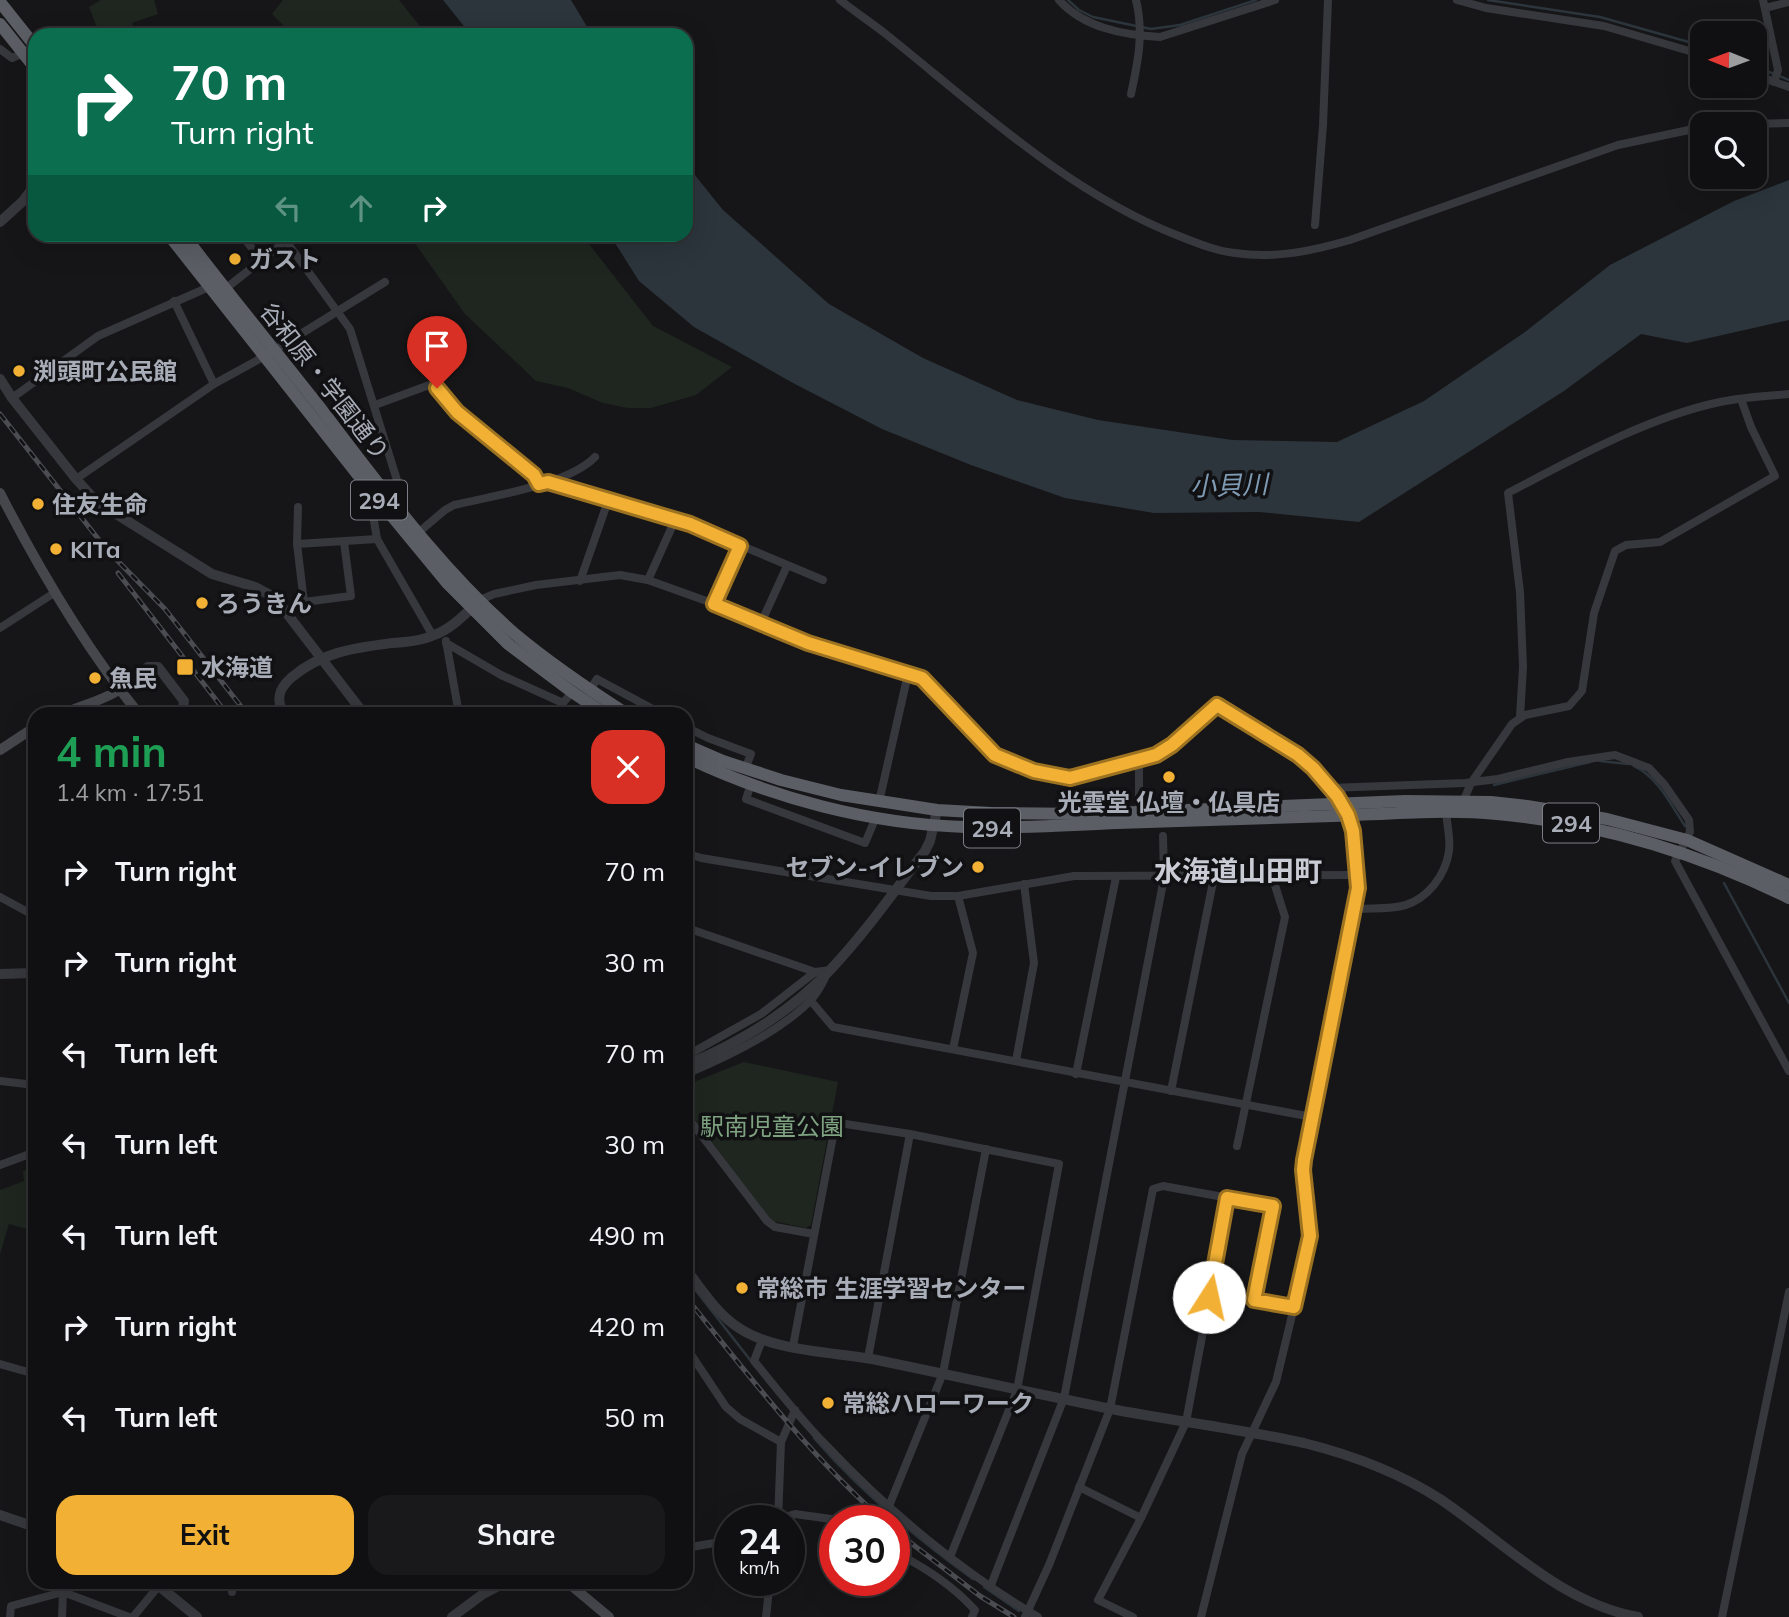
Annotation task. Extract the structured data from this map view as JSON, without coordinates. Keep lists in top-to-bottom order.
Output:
{
  "streets": {
    "highway": ["谷和原・学園通り", "294"]
  },
  "districts": ["水海道山田町"],
  "water": ["小貝川"],
  "parks": ["駅南児童公園"],
  "places": {
    "other": [
      "ガスト",
      "渕頭町公民館",
      "住友生命",
      "KITa",
      "ろうきん",
      "魚民",
      "光雲堂 仏壇・仏具店",
      "セブン-イレブン",
      "常総市 生涯学習センター",
      "常総ハローワーク"
    ],
    "transit": ["水海道"]
  },
  "north": "left",
  "page": {
    "turn": ["70 m", "Turn right"],
    "heading": ["4 min", "1.4 km · 17:51"],
    "list": [
      {
        "name": "Turn right",
        "value": "70 m"
      },
      {
        "name": "Turn right",
        "value": "30 m"
      },
      {
        "name": "Turn left",
        "value": "70 m"
      },
      {
        "name": "Turn left",
        "value": "30 m"
      },
      {
        "name": "Turn left",
        "value": "490 m"
      },
      {
        "name": "Turn right",
        "value": "420 m"
      },
      {
        "name": "Turn left",
        "value": "50 m"
      }
    ],
    "buttons": ["Exit", "Share"],
    "speed": "24 km/h",
    "limit": "30"
  }
}
